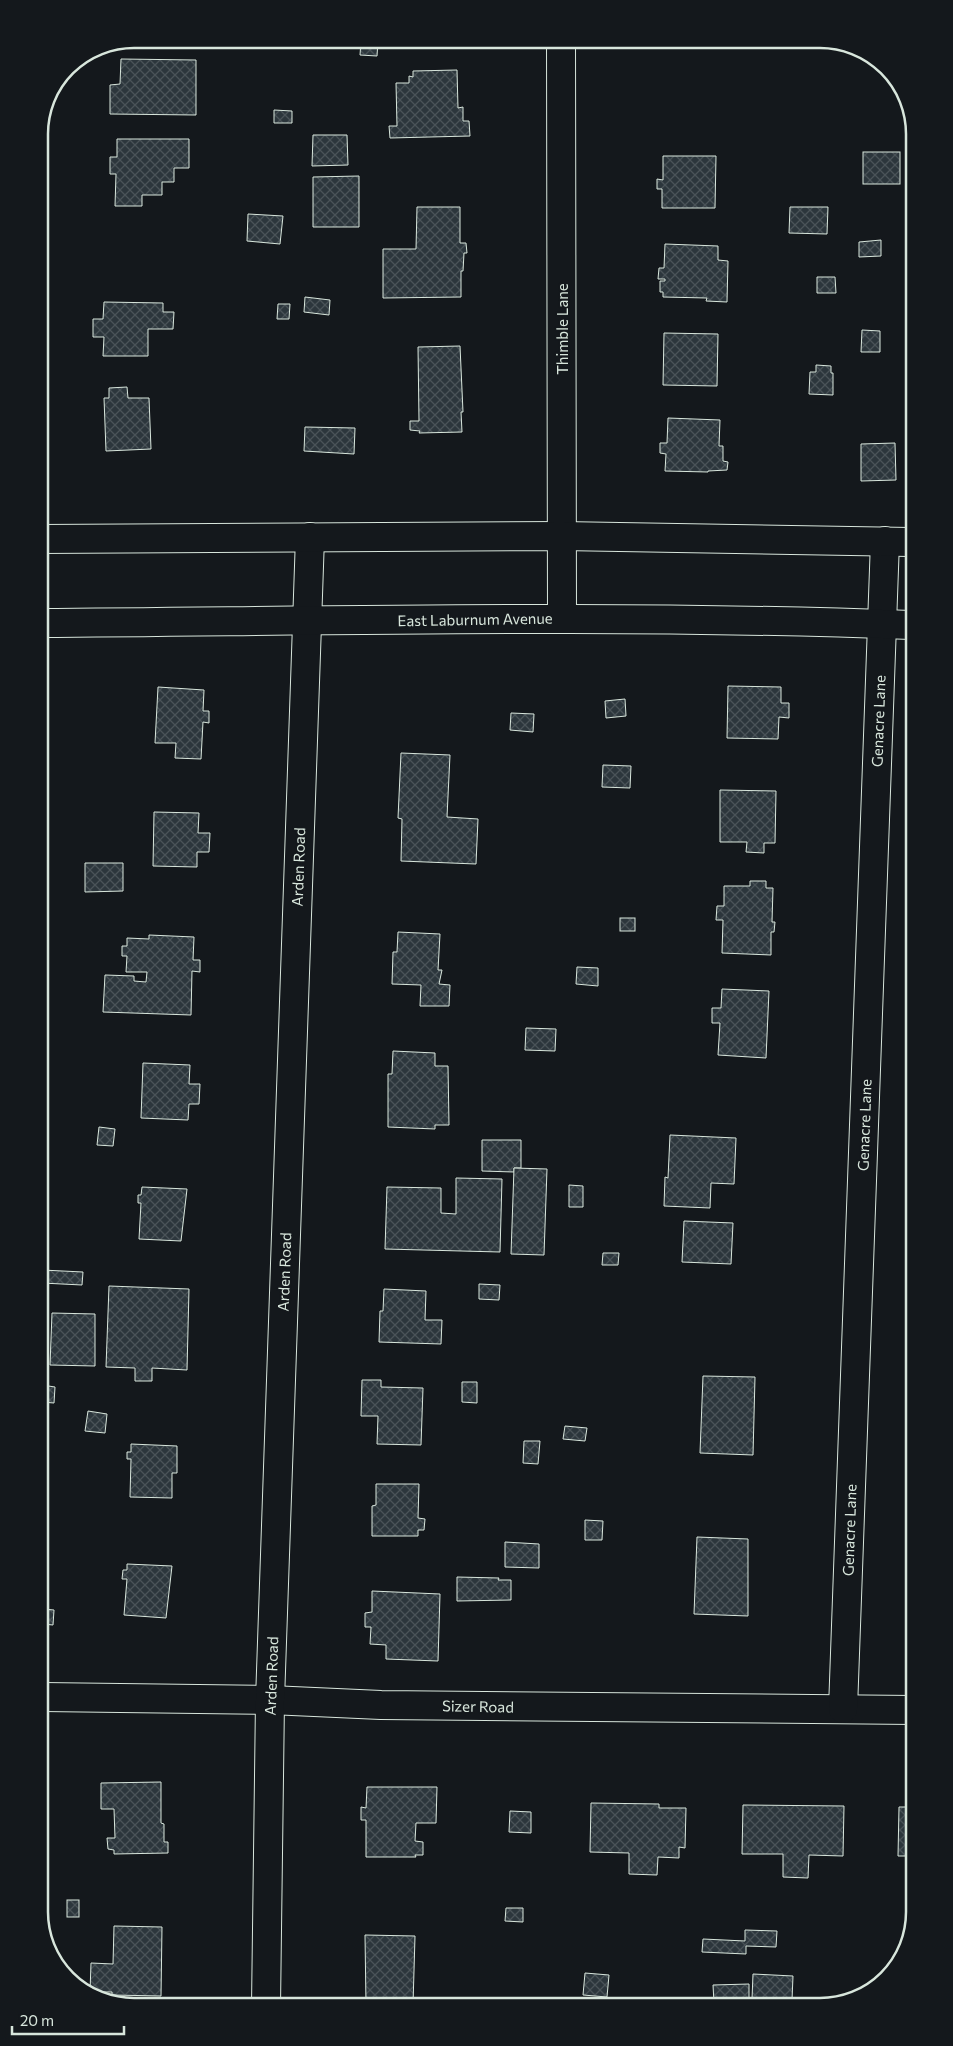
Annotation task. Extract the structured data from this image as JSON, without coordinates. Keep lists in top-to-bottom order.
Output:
{
  "streets": {
    "street": [
      "Thimble Lane",
      "East Laburnum Avenue",
      "Genacre Lane",
      "Arden Road",
      "Sizer Road"
    ]
  },
  "crossings": [
    ["Thimble Lane", "East Laburnum Avenue"],
    ["East Laburnum Avenue", "Genacre Lane"],
    ["East Laburnum Avenue", "Arden Road"],
    ["Genacre Lane", "Sizer Road"],
    ["Arden Road", "Sizer Road"]
  ],
  "scale_bar": "20 m"
}
